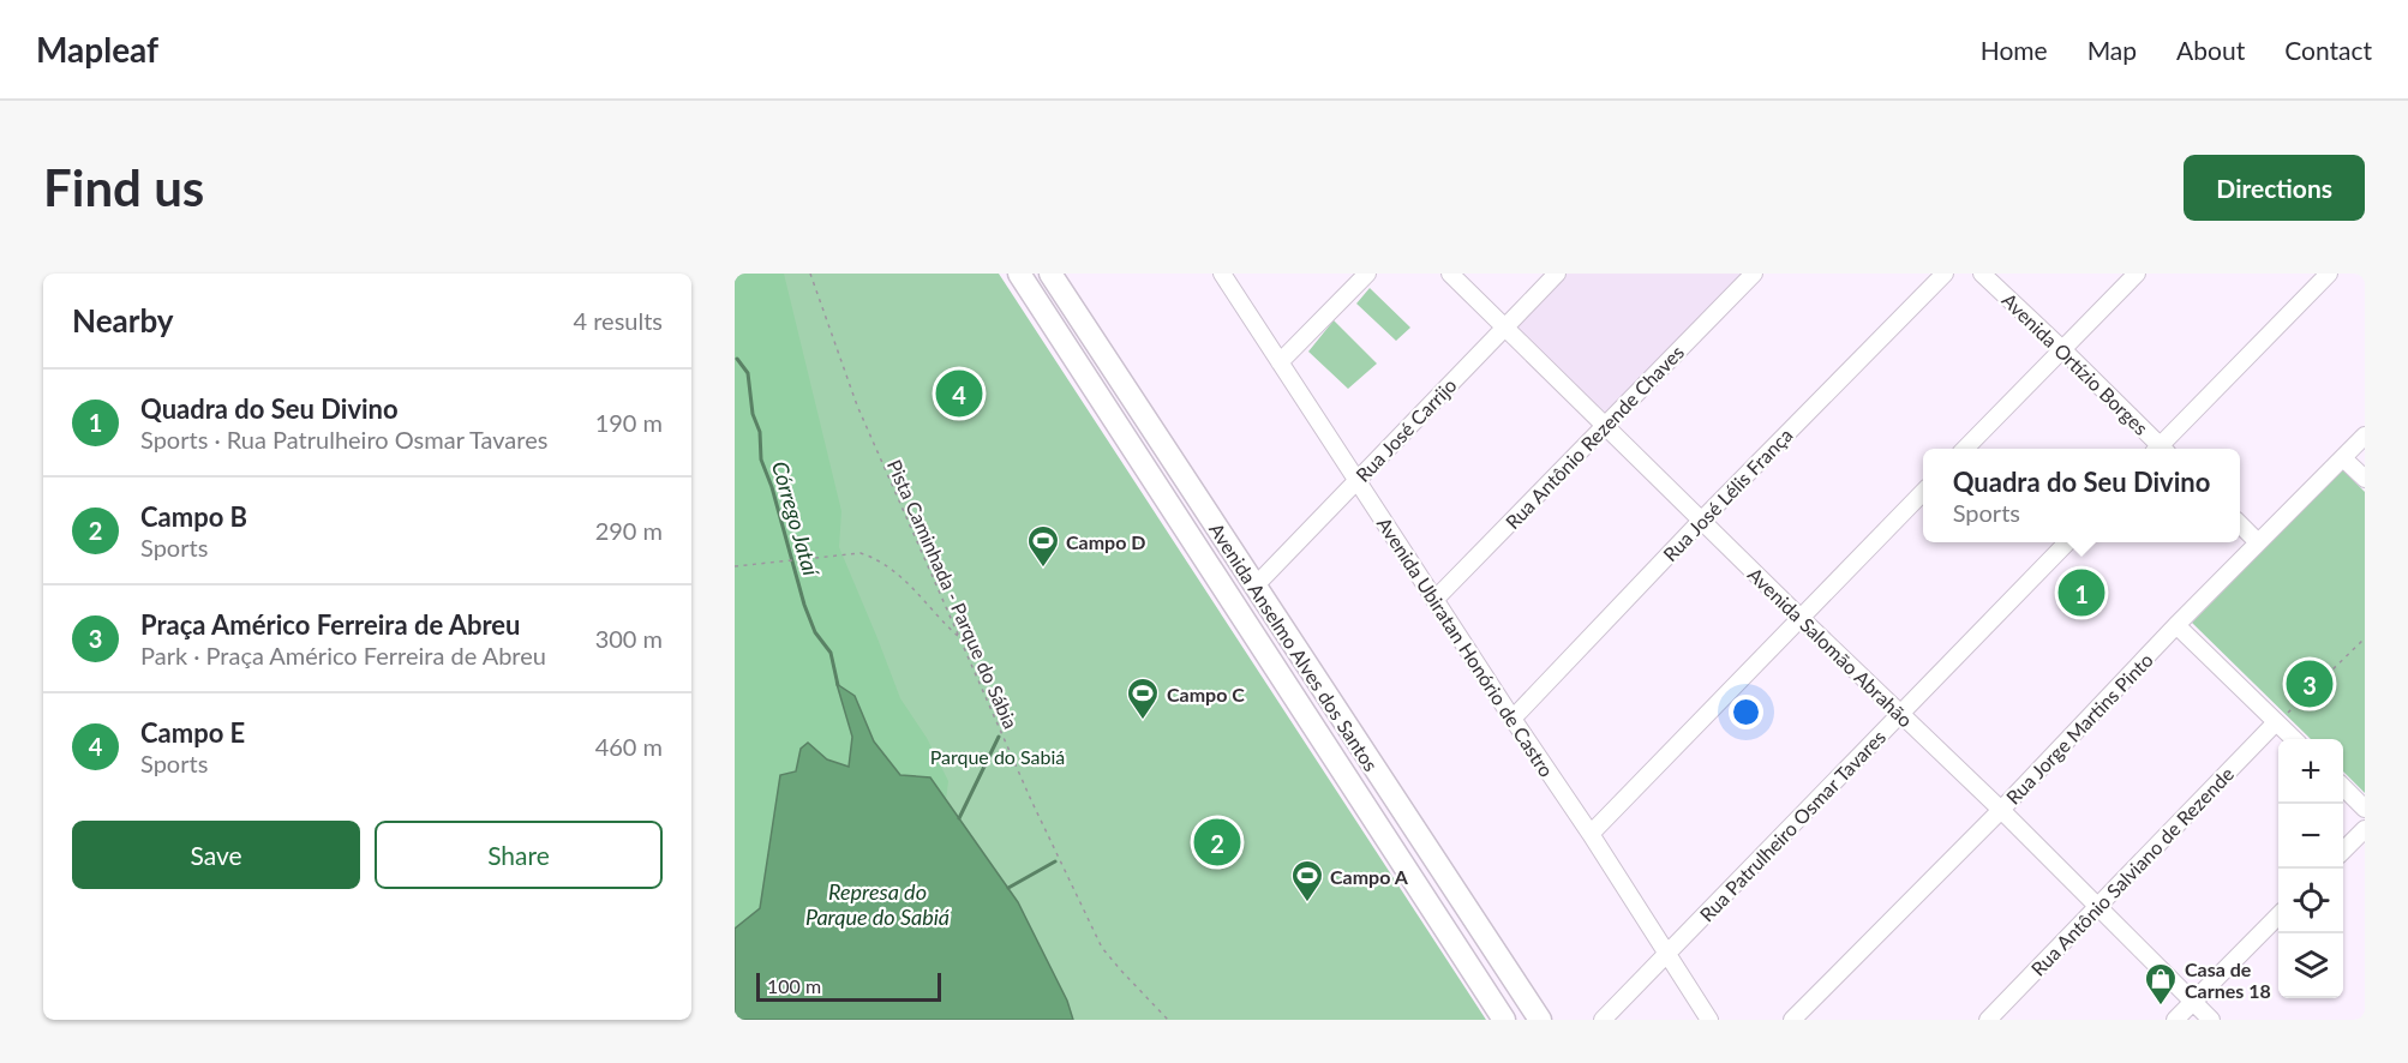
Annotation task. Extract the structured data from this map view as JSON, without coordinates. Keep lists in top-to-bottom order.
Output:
{
  "streets": {
    "main road": ["Avenida Anselmo Alves dos Santos"],
    "street": [
      "Avenida Ortízio Borges",
      "Rua José Carrijo",
      "Rua Antônio Rezende Chaves",
      "Rua José Lélis França",
      "Avenida Ubiratan Honório de Castro",
      "Avenida Salomão Abrahão",
      "Rua Jorge Martins Pinto",
      "Rua Patrulheiro Osmar Tavares",
      "Rua Antônio Salviano de Rezende"
    ],
    "path": ["Pista Caminhada - Parque do Sábia"]
  },
  "crossings": [
    ["Rua José Carrijo", "Avenida Anselmo Alves dos Santos"],
    ["Rua José Carrijo", "Avenida Ubiratan Honório de Castro"],
    ["Rua José Carrijo", "Avenida Salomão Abrahão"],
    ["Rua Antônio Rezende Chaves", "Avenida Ubiratan Honório de Castro"],
    ["Rua Antônio Rezende Chaves", "Avenida Salomão Abrahão"],
    ["Rua José Lélis França", "Avenida Ubiratan Honório de Castro"],
    ["Rua José Lélis França", "Avenida Salomão Abrahão"],
    ["Avenida Ubiratan Honório de Castro", "Rua Patrulheiro Osmar Tavares"],
    ["Avenida Salomão Abrahão", "Rua Jorge Martins Pinto"],
    ["Avenida Salomão Abrahão", "Rua Patrulheiro Osmar Tavares"],
    ["Avenida Salomão Abrahão", "Rua Antônio Salviano de Rezende"]
  ],
  "water": ["Córrego Jataí", "Represa do Parque do Sabiá"],
  "parks": ["Parque do Sabiá"],
  "places": {
    "sports": ["Campo D", "Campo C", "Campo A"],
    "shop": ["Casa de Carnes 18"]
  },
  "scale_bar": "100 m",
  "page": {
    "header": "Mapleaf",
    "nav": [
      "Home",
      "Map",
      "About",
      "Contact"
    ],
    "buttons": [
      "Directions",
      ["Save", "Share"]
    ],
    "title": "Find us",
    "heading": ["Nearby", "4 results"],
    "list": [
      {
        "mark": "1",
        "name": "Quadra do Seu Divino",
        "note": "Sports · Rua Patrulheiro Osmar Tavares",
        "value": "190 m"
      },
      {
        "mark": "2",
        "name": "Campo B",
        "note": "Sports",
        "value": "290 m"
      },
      {
        "mark": "3",
        "name": "Praça Américo Ferreira de Abreu",
        "note": "Park · Praça Américo Ferreira de Abreu",
        "value": "300 m"
      },
      {
        "mark": "4",
        "name": "Campo E",
        "note": "Sports",
        "value": "460 m"
      }
    ],
    "pins": [
      "4",
      "1",
      "3",
      "2"
    ],
    "popup": ["Quadra do Seu Divino", "Sports"],
    "map_buttons": ["+", "−"],
    "scale": "100 m"
  }
}
